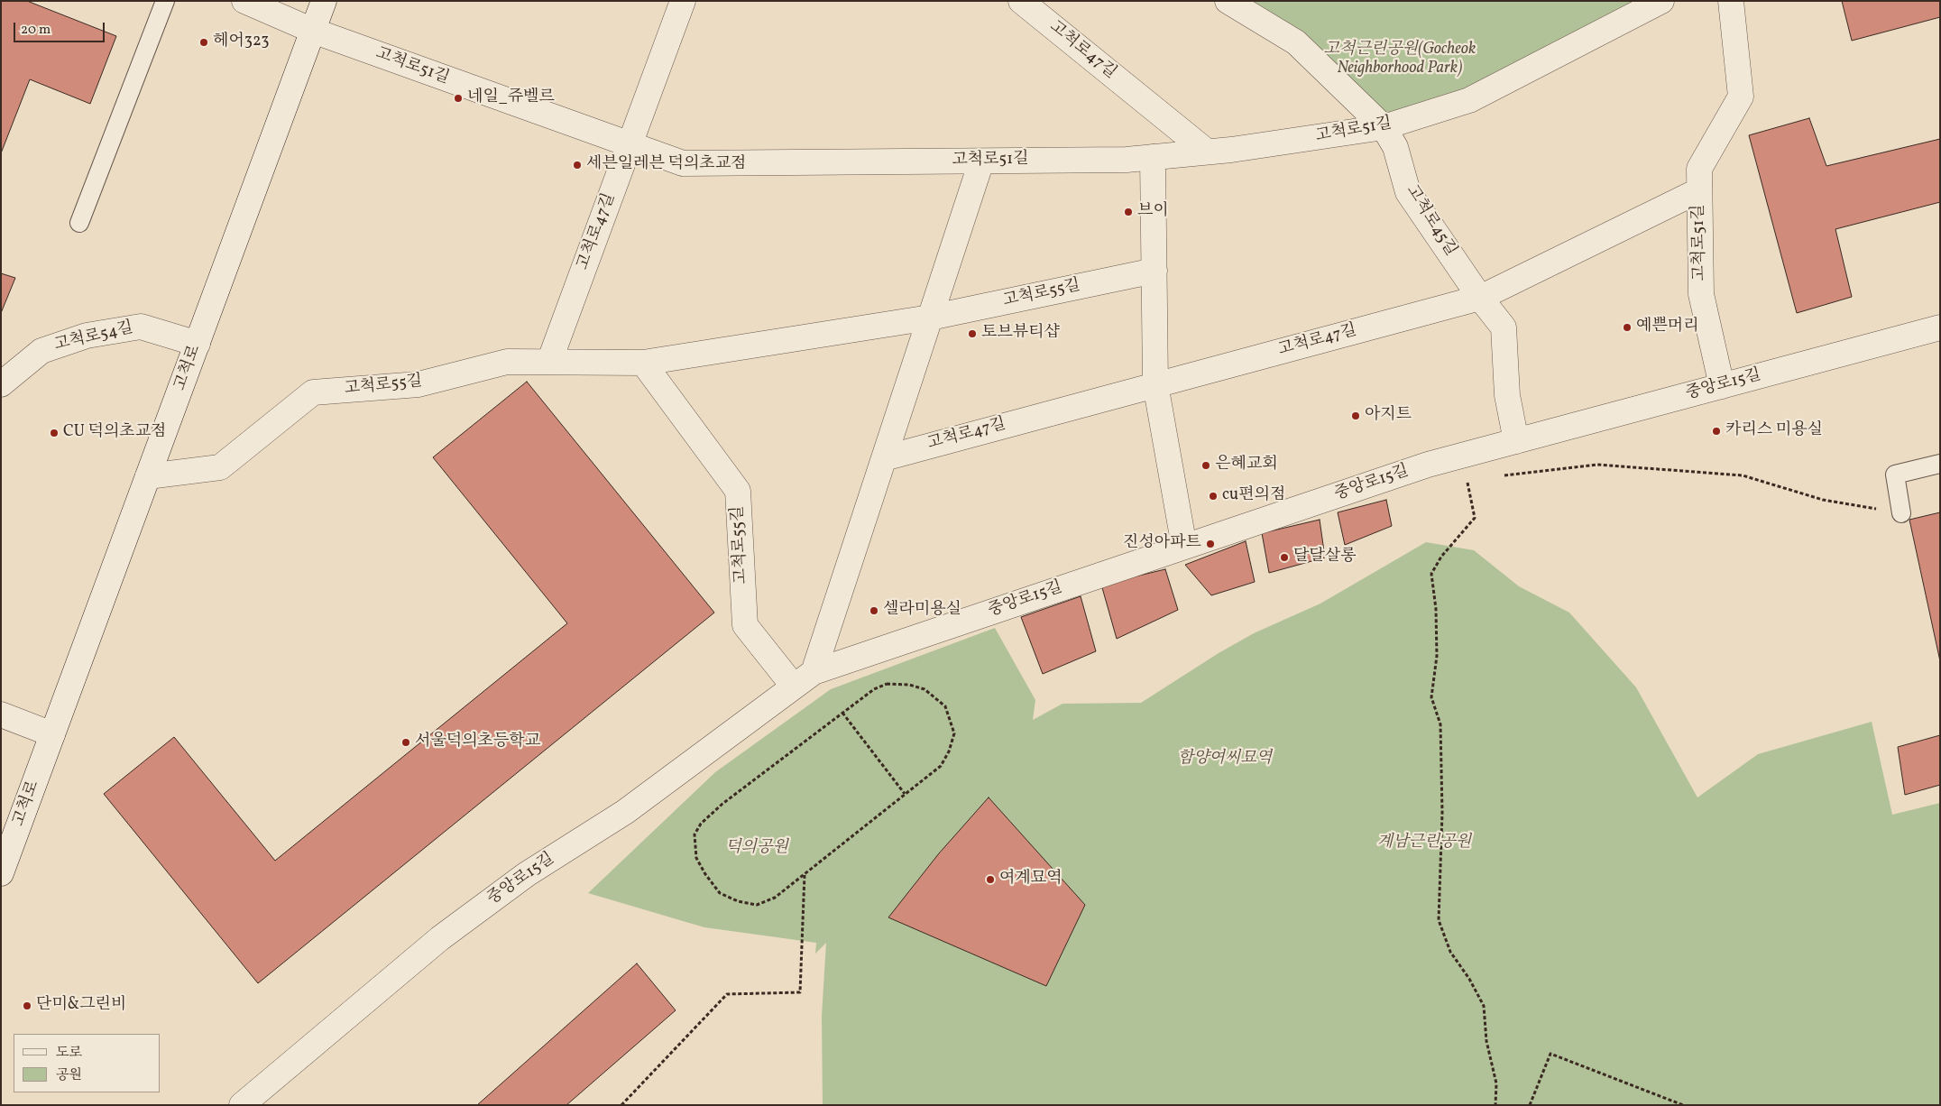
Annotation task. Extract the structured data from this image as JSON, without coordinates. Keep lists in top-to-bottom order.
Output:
{
  "streets": {
    "street": [
      "고척로47길",
      "고척로51길",
      "고척로45길",
      "고척로55길",
      "고척로54길",
      "고척로",
      "중앙로15길"
    ]
  },
  "crossings": [
    ["고척로47길", "고척로51길"],
    ["고척로47길", "고척로45길"],
    ["고척로47길", "고척로55길"],
    ["고척로51길", "고척로45길"],
    ["고척로51길", "고척로"],
    ["고척로51길", "중앙로15길"],
    ["고척로45길", "중앙로15길"],
    ["고척로55길", "고척로"],
    ["고척로55길", "중앙로15길"],
    ["고척로54길", "고척로"]
  ],
  "parks": [
    "고척근린공원(Gocheok Neighborhood Park)",
    "함양여씨묘역",
    "계남근린공원",
    "덕의공원"
  ],
  "places": [
    "헤어323",
    "네일_쥬벨르",
    "세븐일레븐 덕의초교점",
    "브이",
    "예쁜머리",
    "토브뷰티샵",
    "아지트",
    "카리스 미용실",
    "CU 덕의초교점",
    "은혜교회",
    "cu편의점",
    "진성아파트",
    "달달살롱",
    "셀라미용실",
    "서울덕의초등학교",
    "여계묘역",
    "단미&그린비"
  ],
  "legend": ["도로", "공원"],
  "scale_bar": "20 m"
}
